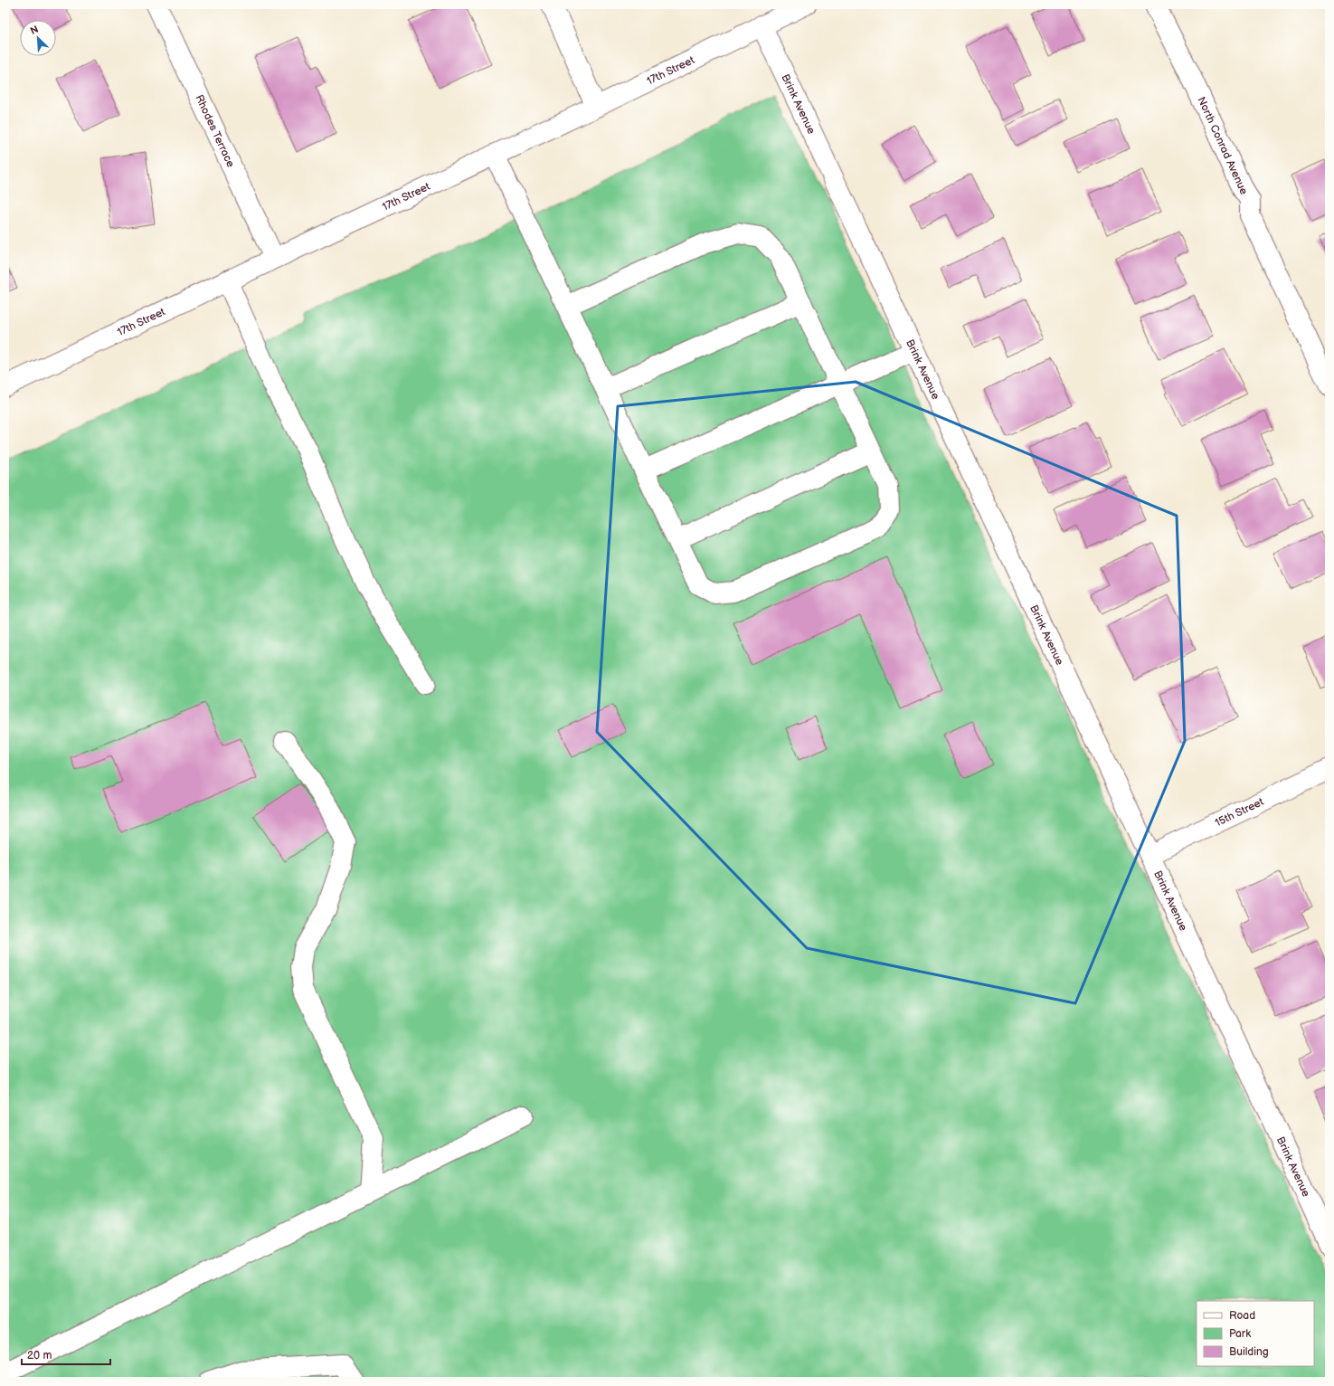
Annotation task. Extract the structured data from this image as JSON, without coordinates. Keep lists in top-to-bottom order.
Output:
{
  "streets": {
    "street": [
      "17th Street",
      "Brink Avenue",
      "Rhodes Terrace",
      "North Conrad Avenue",
      "15th Street"
    ]
  },
  "crossings": [
    ["17th Street", "Brink Avenue"],
    ["17th Street", "Rhodes Terrace"],
    ["Brink Avenue", "15th Street"]
  ],
  "legend": ["Road", "Park", "Building"],
  "scale_bar": "20 m",
  "north": "top left"
}
